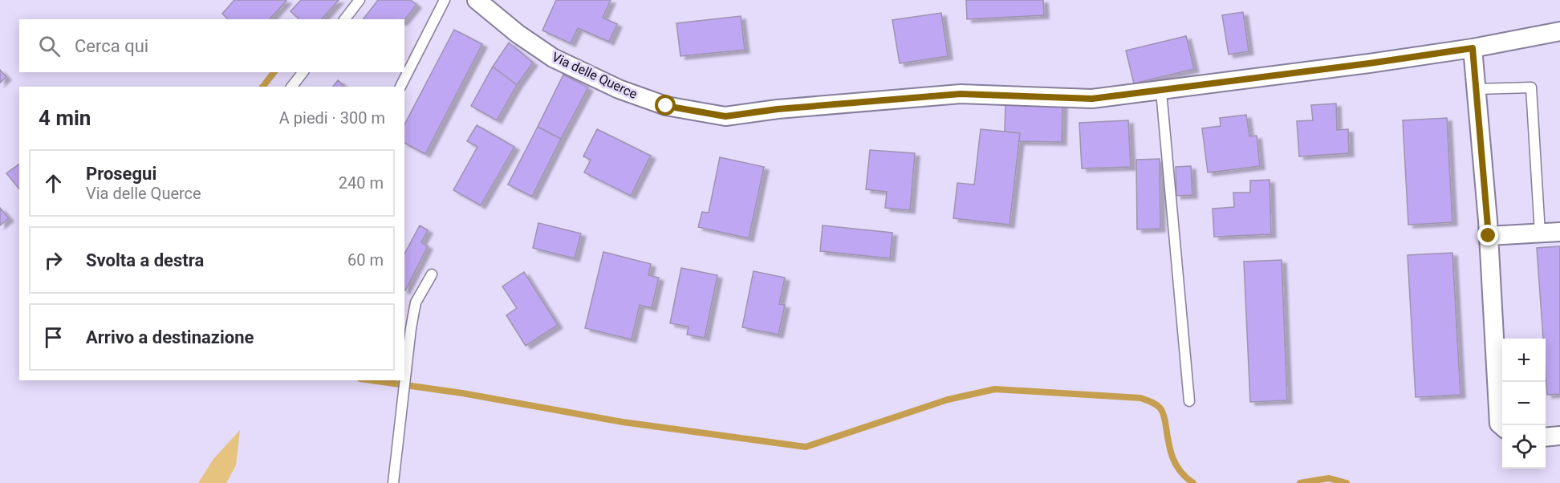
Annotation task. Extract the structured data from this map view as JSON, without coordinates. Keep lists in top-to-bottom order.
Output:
{
  "streets": {
    "street": ["Via delle Querce"]
  },
  "page": {
    "search": "Cerca qui",
    "heading": ["4 min", "A piedi · 300 m"],
    "list": [
      ["Prosegui", "Via delle Querce", "240 m"],
      ["Svolta a destra", "60 m"],
      "Arrivo a destinazione"
    ],
    "map_buttons": ["+", "−"]
  }
}
